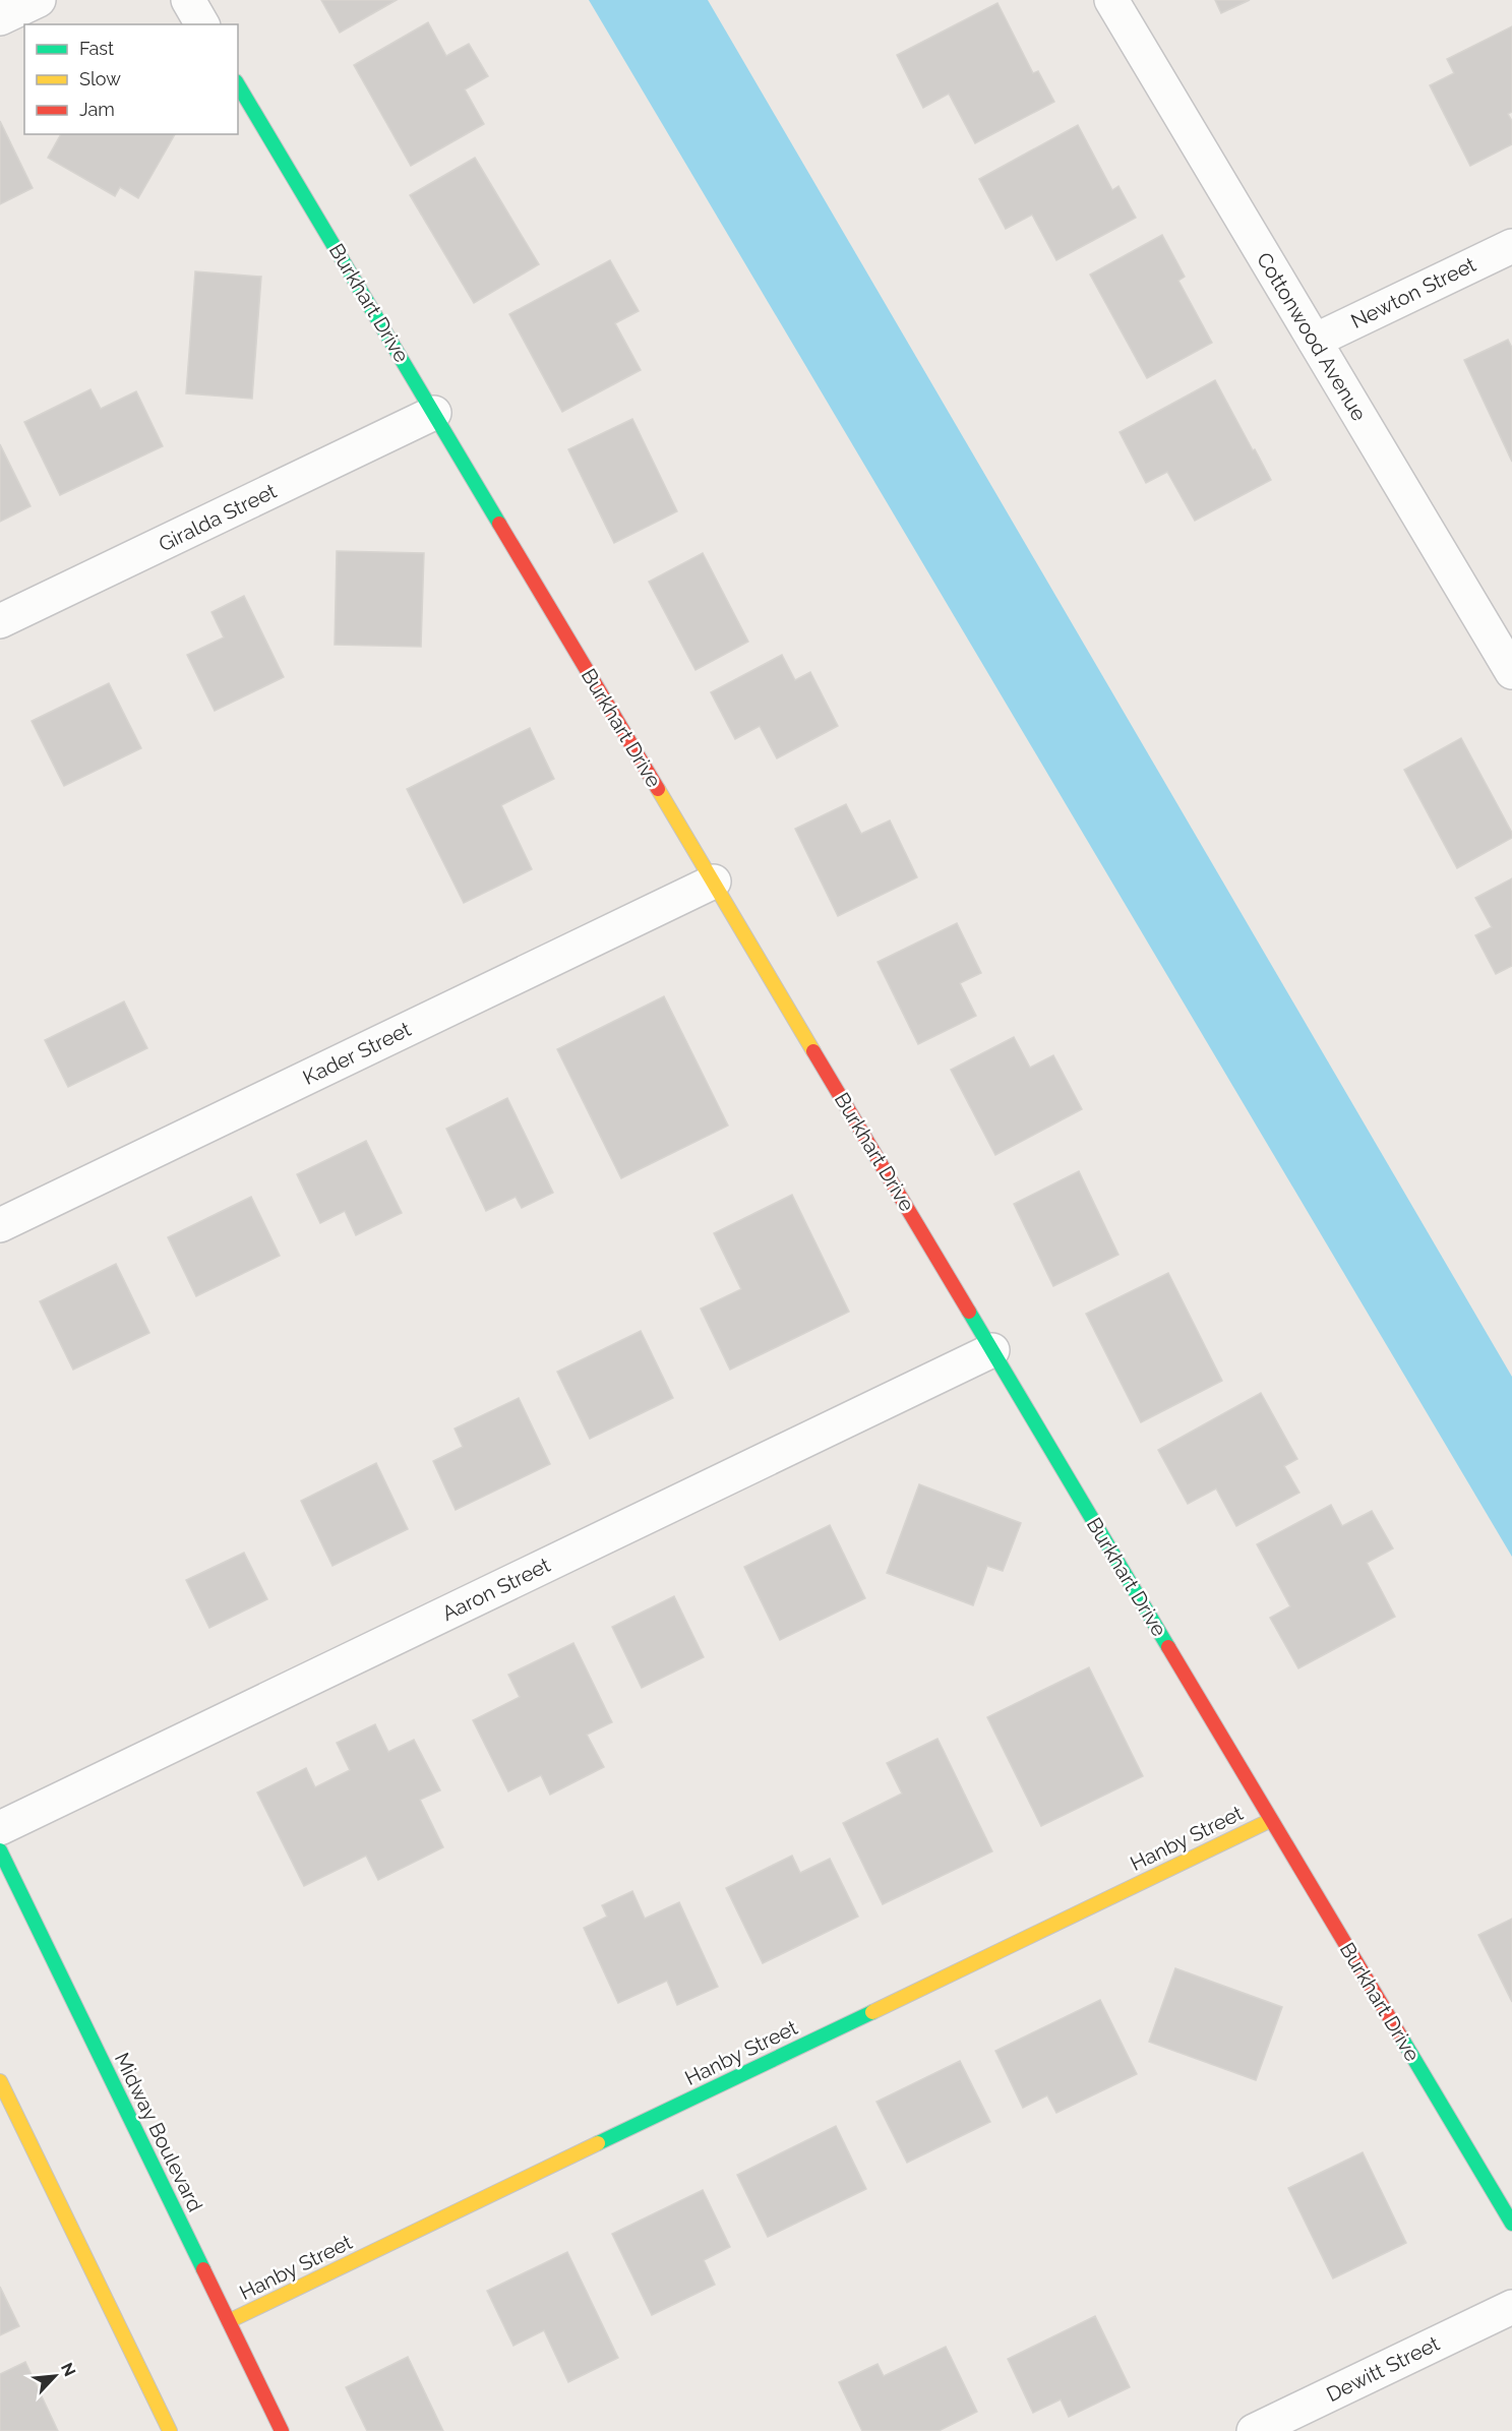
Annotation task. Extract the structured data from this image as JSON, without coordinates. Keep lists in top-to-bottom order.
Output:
{
  "streets": {
    "street": [
      "Newton Street",
      "Burkhart Drive",
      "Cottonwood Avenue",
      "Giralda Street",
      "Kader Street",
      "Aaron Street",
      "Hanby Street",
      "Midway Boulevard",
      "Dewitt Street"
    ]
  },
  "crossings": [
    ["Newton Street", "Cottonwood Avenue"],
    ["Burkhart Drive", "Giralda Street"],
    ["Burkhart Drive", "Kader Street"],
    ["Burkhart Drive", "Aaron Street"],
    ["Burkhart Drive", "Hanby Street"],
    ["Hanby Street", "Midway Boulevard"]
  ],
  "legend": ["Fast", "Slow", "Jam"],
  "north": "top right"
}
